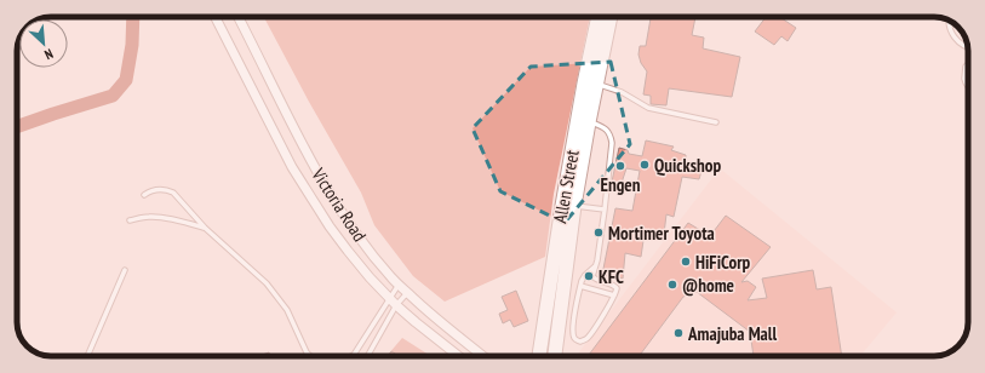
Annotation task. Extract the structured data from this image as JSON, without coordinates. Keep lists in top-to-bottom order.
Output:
{
  "streets": {
    "main road": ["Allen Street"],
    "street": ["Victoria Road"]
  },
  "places": [
    "Quickshop",
    "Engen",
    "Mortimer Toyota",
    "HiFiCorp",
    "KFC",
    "@home",
    "Amajuba Mall"
  ],
  "north": "bottom right"
}
